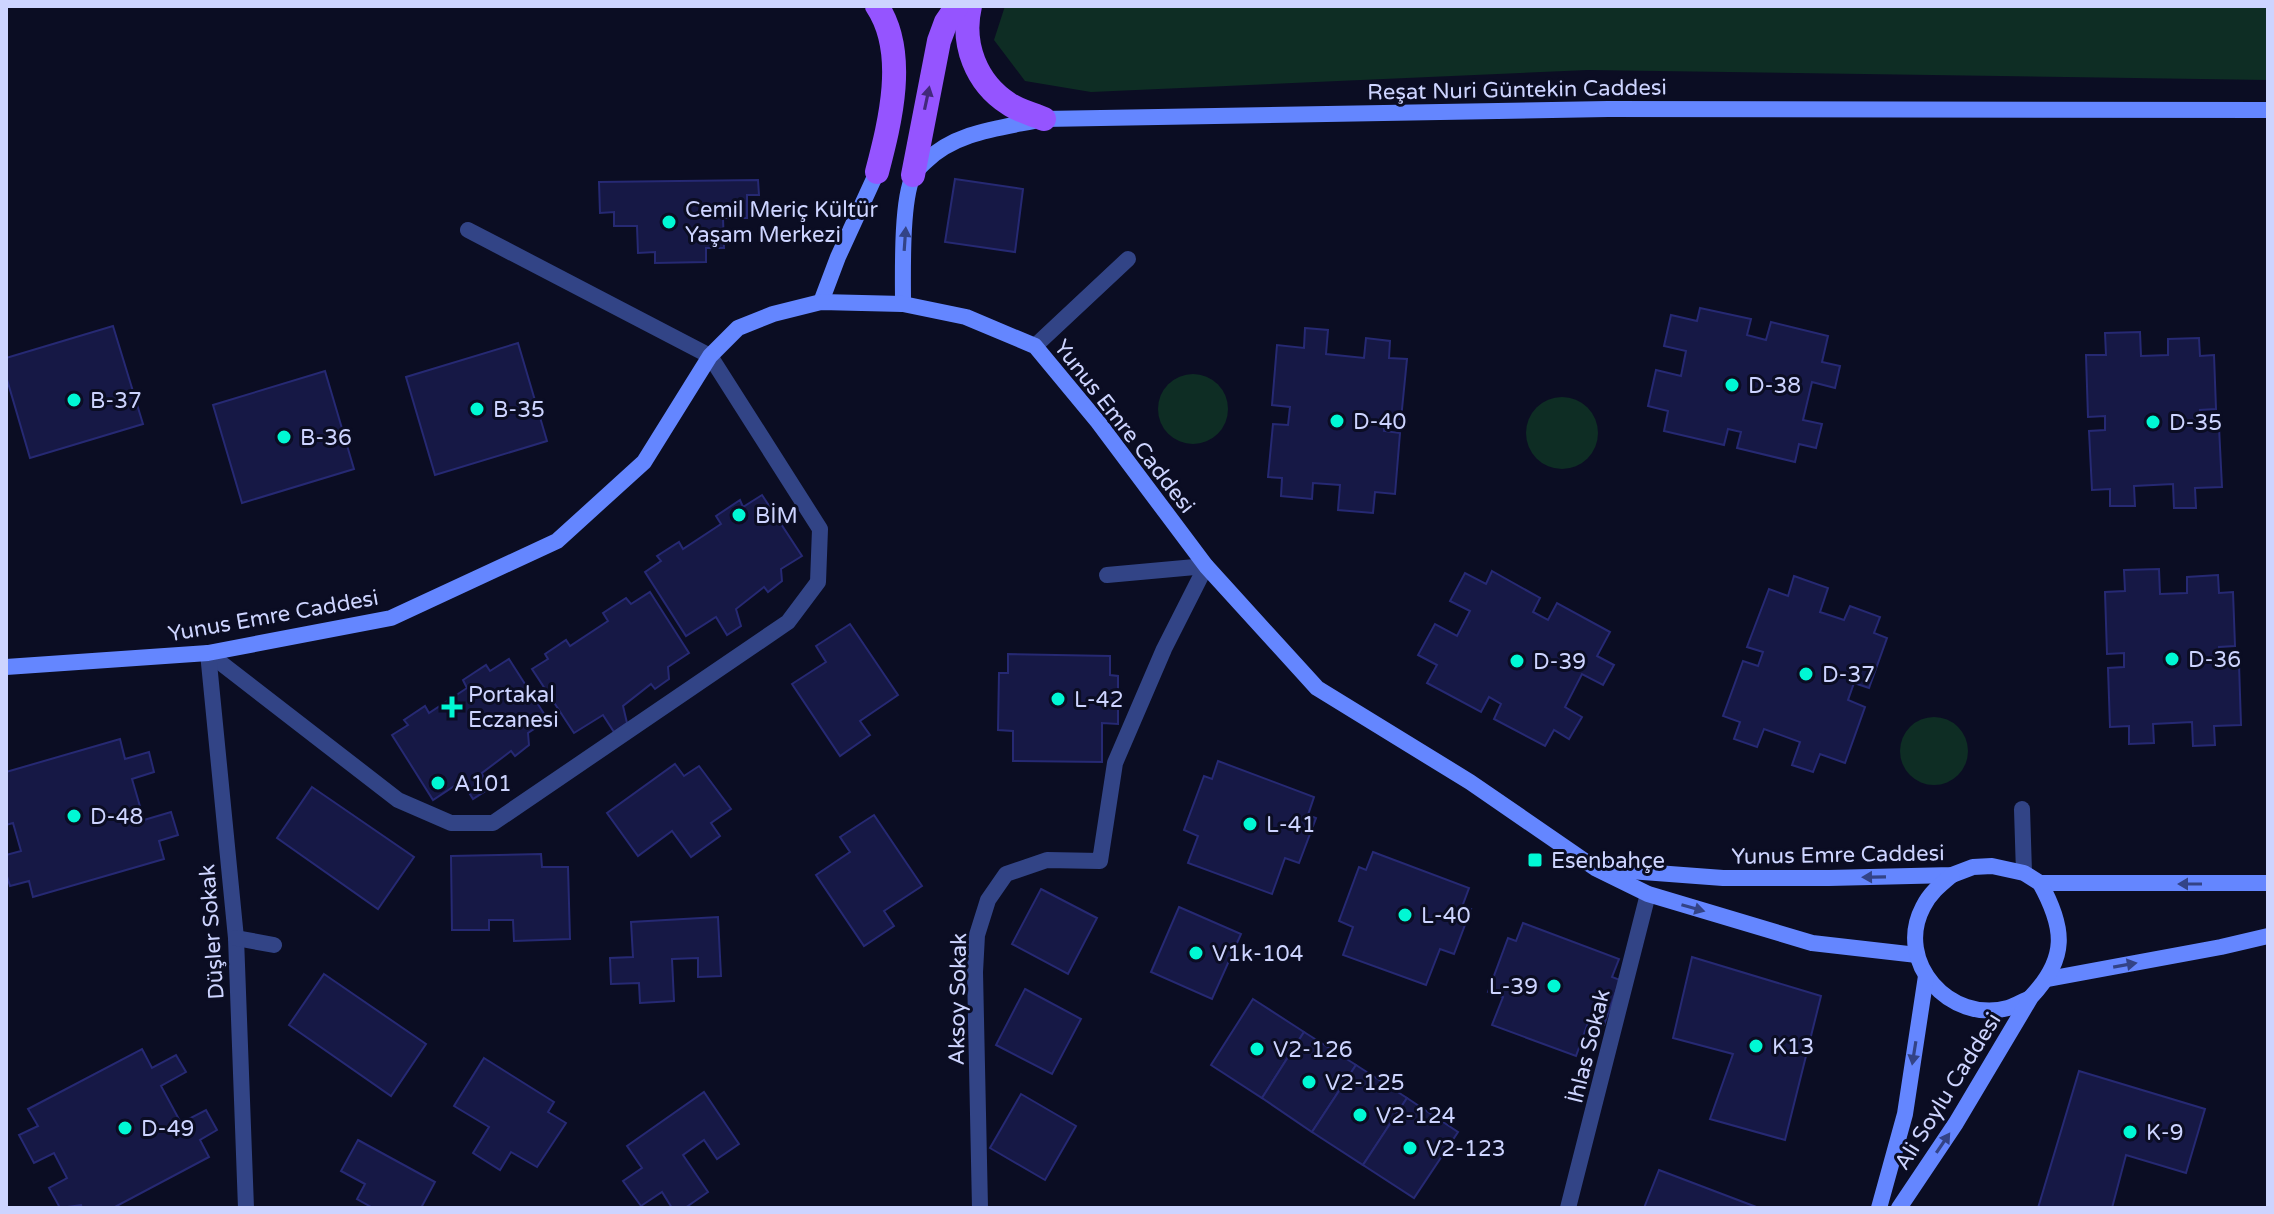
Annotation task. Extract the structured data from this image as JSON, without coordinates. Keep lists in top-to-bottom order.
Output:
{
  "streets": {
    "street": ["Reşat Nuri Güntekin Caddesi", "Yunus Emre Caddesi", "Ali Soylu Caddesi"],
    "lane": ["Düşler Sokak", "Aksoy Sokak", "İhlas Sokak"]
  },
  "crossings": [
    ["Yunus Emre Caddesi", "Düşler Sokak"],
    ["Yunus Emre Caddesi", "Aksoy Sokak"],
    ["Yunus Emre Caddesi", "İhlas Sokak"],
    ["Yunus Emre Caddesi", "Ali Soylu Caddesi"]
  ],
  "places": {
    "other": [
      "Cemil Meriç Kültür Yaşam Merkezi",
      "D-38",
      "B-37",
      "B-35",
      "D-40",
      "D-35",
      "B-36",
      "BİM",
      "D-36",
      "D-39",
      "D-37",
      "L-42",
      "A101",
      "D-48",
      "L-41",
      "L-40",
      "V1k-104",
      "L-39",
      "K13",
      "V2-126",
      "V2-125",
      "V2-124",
      "D-49",
      "K-9",
      "V2-123"
    ],
    "health": ["Portakal Eczanesi"],
    "transit": ["Esenbahçe"]
  }
}
